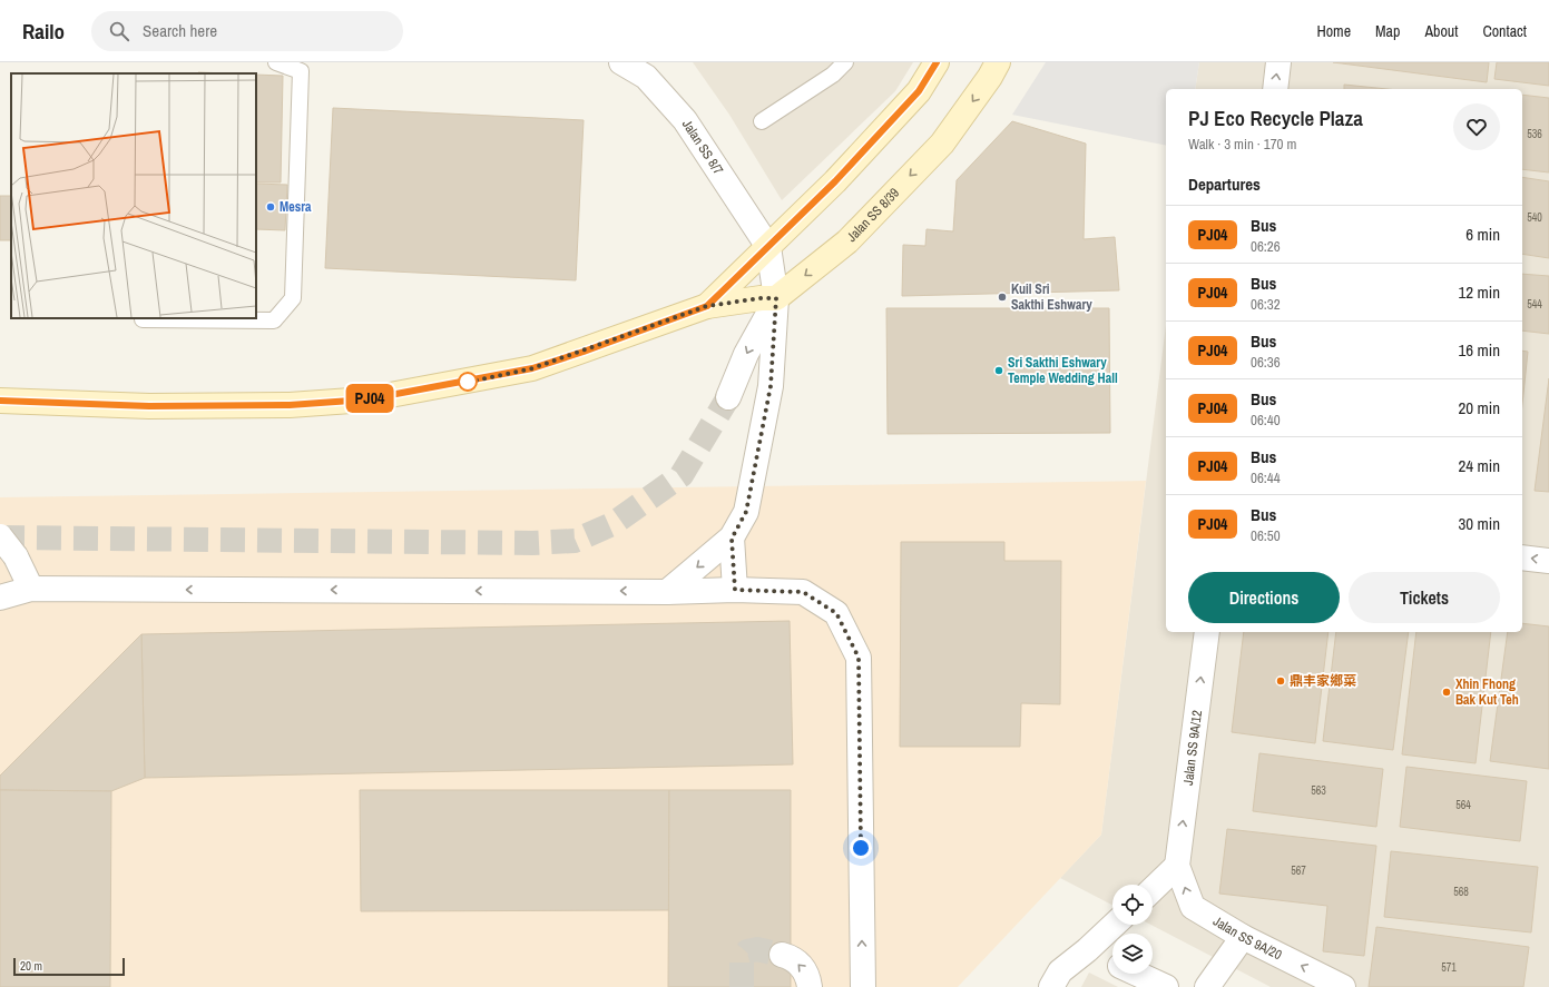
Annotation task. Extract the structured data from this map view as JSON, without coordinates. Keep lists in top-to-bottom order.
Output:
{
  "streets": {
    "street": [
      "Jalan SS 8/7",
      "Jalan SS 8/39",
      "Jalan SS 9A/12",
      "Jalan SS 9A/20"
    ]
  },
  "crossings": [
    ["Jalan SS 9A/12", "Jalan SS 9A/20"]
  ],
  "one_way": ["Jalan SS 9A/12", "Jalan SS 9A/20"],
  "places": [
    "Mesra",
    "Kuil Sri Sakthi Eshwary",
    "Sri Sakthi Eshwary Temple Wedding Hall",
    "鼎丰家鄉菜",
    "Xhin Fhong Bak Kut Teh"
  ],
  "lines": ["bus line PJ04"],
  "house_numbers": [
    "536",
    "540",
    "544",
    "563",
    "564",
    "567",
    "568",
    "571"
  ],
  "scale_bar": "20 m",
  "page": {
    "header": "Railo",
    "search": "Search here",
    "nav": [
      "Home",
      "Map",
      "About",
      "Contact"
    ],
    "on_map": "PJ04",
    "heading": [
      ["PJ Eco Recycle Plaza", "Walk · 3 min · 170 m"],
      "Departures"
    ],
    "list": [
      {
        "mark": "PJ04",
        "name": "Bus",
        "note": "06:26",
        "value": "6 min"
      },
      {
        "mark": "PJ04",
        "name": "Bus",
        "note": "06:32",
        "value": "12 min"
      },
      {
        "mark": "PJ04",
        "name": "Bus",
        "note": "06:36",
        "value": "16 min"
      },
      {
        "mark": "PJ04",
        "name": "Bus",
        "note": "06:40",
        "value": "20 min"
      },
      {
        "mark": "PJ04",
        "name": "Bus",
        "note": "06:44",
        "value": "24 min"
      },
      {
        "mark": "PJ04",
        "name": "Bus",
        "note": "06:50",
        "value": "30 min"
      }
    ],
    "buttons": ["Directions", "Tickets"],
    "scale": "20 m"
  }
}
